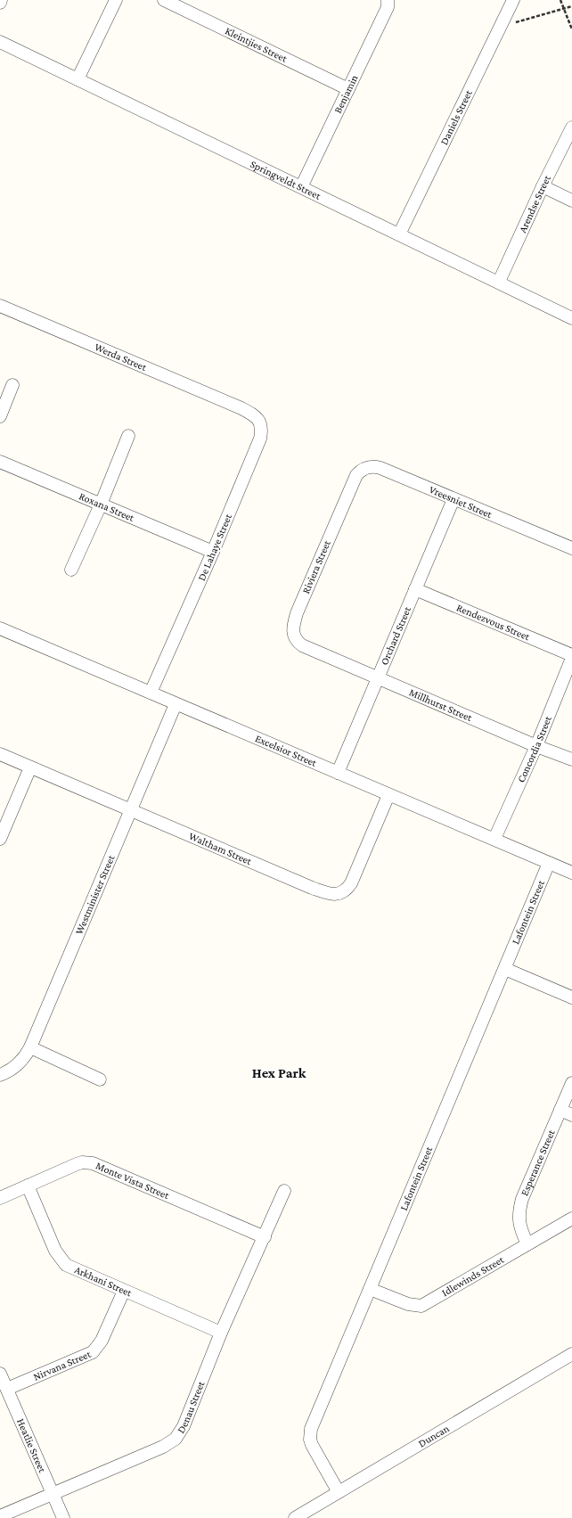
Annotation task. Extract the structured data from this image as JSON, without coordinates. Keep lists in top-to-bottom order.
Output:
{
  "streets": {
    "street": [
      "Kleintjies Street",
      "Benjamin",
      "Daniels Street",
      "Springveldt Street",
      "Arendse Street",
      "Werda Street",
      "Vreesniet Street",
      "Roxana Street",
      "De Lahaye Street",
      "Riviera Street",
      "Rendezvous Street",
      "Orchard Street",
      "Millhurst Street",
      "Concordia Street",
      "Excelsior Street",
      "Waltham Street",
      "Westminister Street",
      "Lafontein Street",
      "Esperance Street",
      "Monte Vista Street",
      "Idlewinds Street",
      "Arkhani Street",
      "Nirvana Street",
      "Denau Street",
      "Duncan",
      "Heatlie Street"
    ]
  },
  "crossings": [
    ["Kleintjies Street", "Benjamin"],
    ["Benjamin", "Springveldt Street"],
    ["Daniels Street", "Springveldt Street"],
    ["Springveldt Street", "Arendse Street"],
    ["Werda Street", "De Lahaye Street"],
    ["Vreesniet Street", "Riviera Street"],
    ["Vreesniet Street", "Orchard Street"],
    ["Roxana Street", "De Lahaye Street"],
    ["De Lahaye Street", "Excelsior Street"],
    ["Riviera Street", "Millhurst Street"],
    ["Rendezvous Street", "Orchard Street"],
    ["Orchard Street", "Millhurst Street"],
    ["Orchard Street", "Excelsior Street"],
    ["Millhurst Street", "Concordia Street"],
    ["Concordia Street", "Excelsior Street"],
    ["Excelsior Street", "Waltham Street"],
    ["Excelsior Street", "Westminister Street"],
    ["Excelsior Street", "Lafontein Street"],
    ["Waltham Street", "Westminister Street"],
    ["Lafontein Street", "Idlewinds Street"],
    ["Lafontein Street", "Duncan"],
    ["Esperance Street", "Idlewinds Street"],
    ["Monte Vista Street", "Arkhani Street"],
    ["Monte Vista Street", "Denau Street"],
    ["Arkhani Street", "Nirvana Street"],
    ["Arkhani Street", "Denau Street"],
    ["Nirvana Street", "Heatlie Street"],
    ["Denau Street", "Heatlie Street"]
  ],
  "districts": ["Hex Park"]
}
